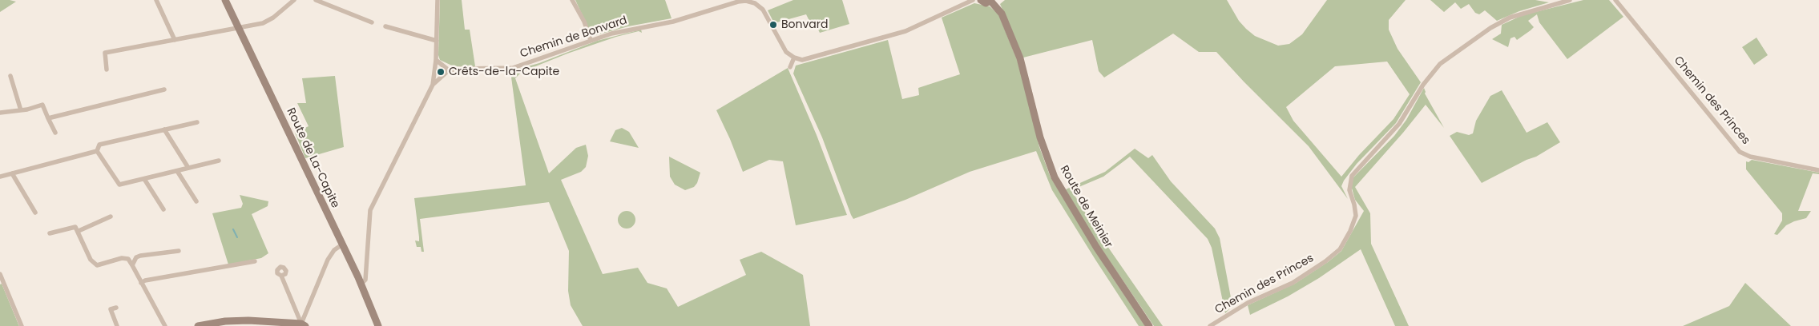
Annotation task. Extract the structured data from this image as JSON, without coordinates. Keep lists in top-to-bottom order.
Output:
{
  "streets": {
    "street": [
      "Chemin de Bonvard",
      "Chemin des Princes",
      "Route de La-Capite",
      "Route de Meinier"
    ]
  },
  "places": ["Bonvard", "Crêts-de-la-Capite"]
}
